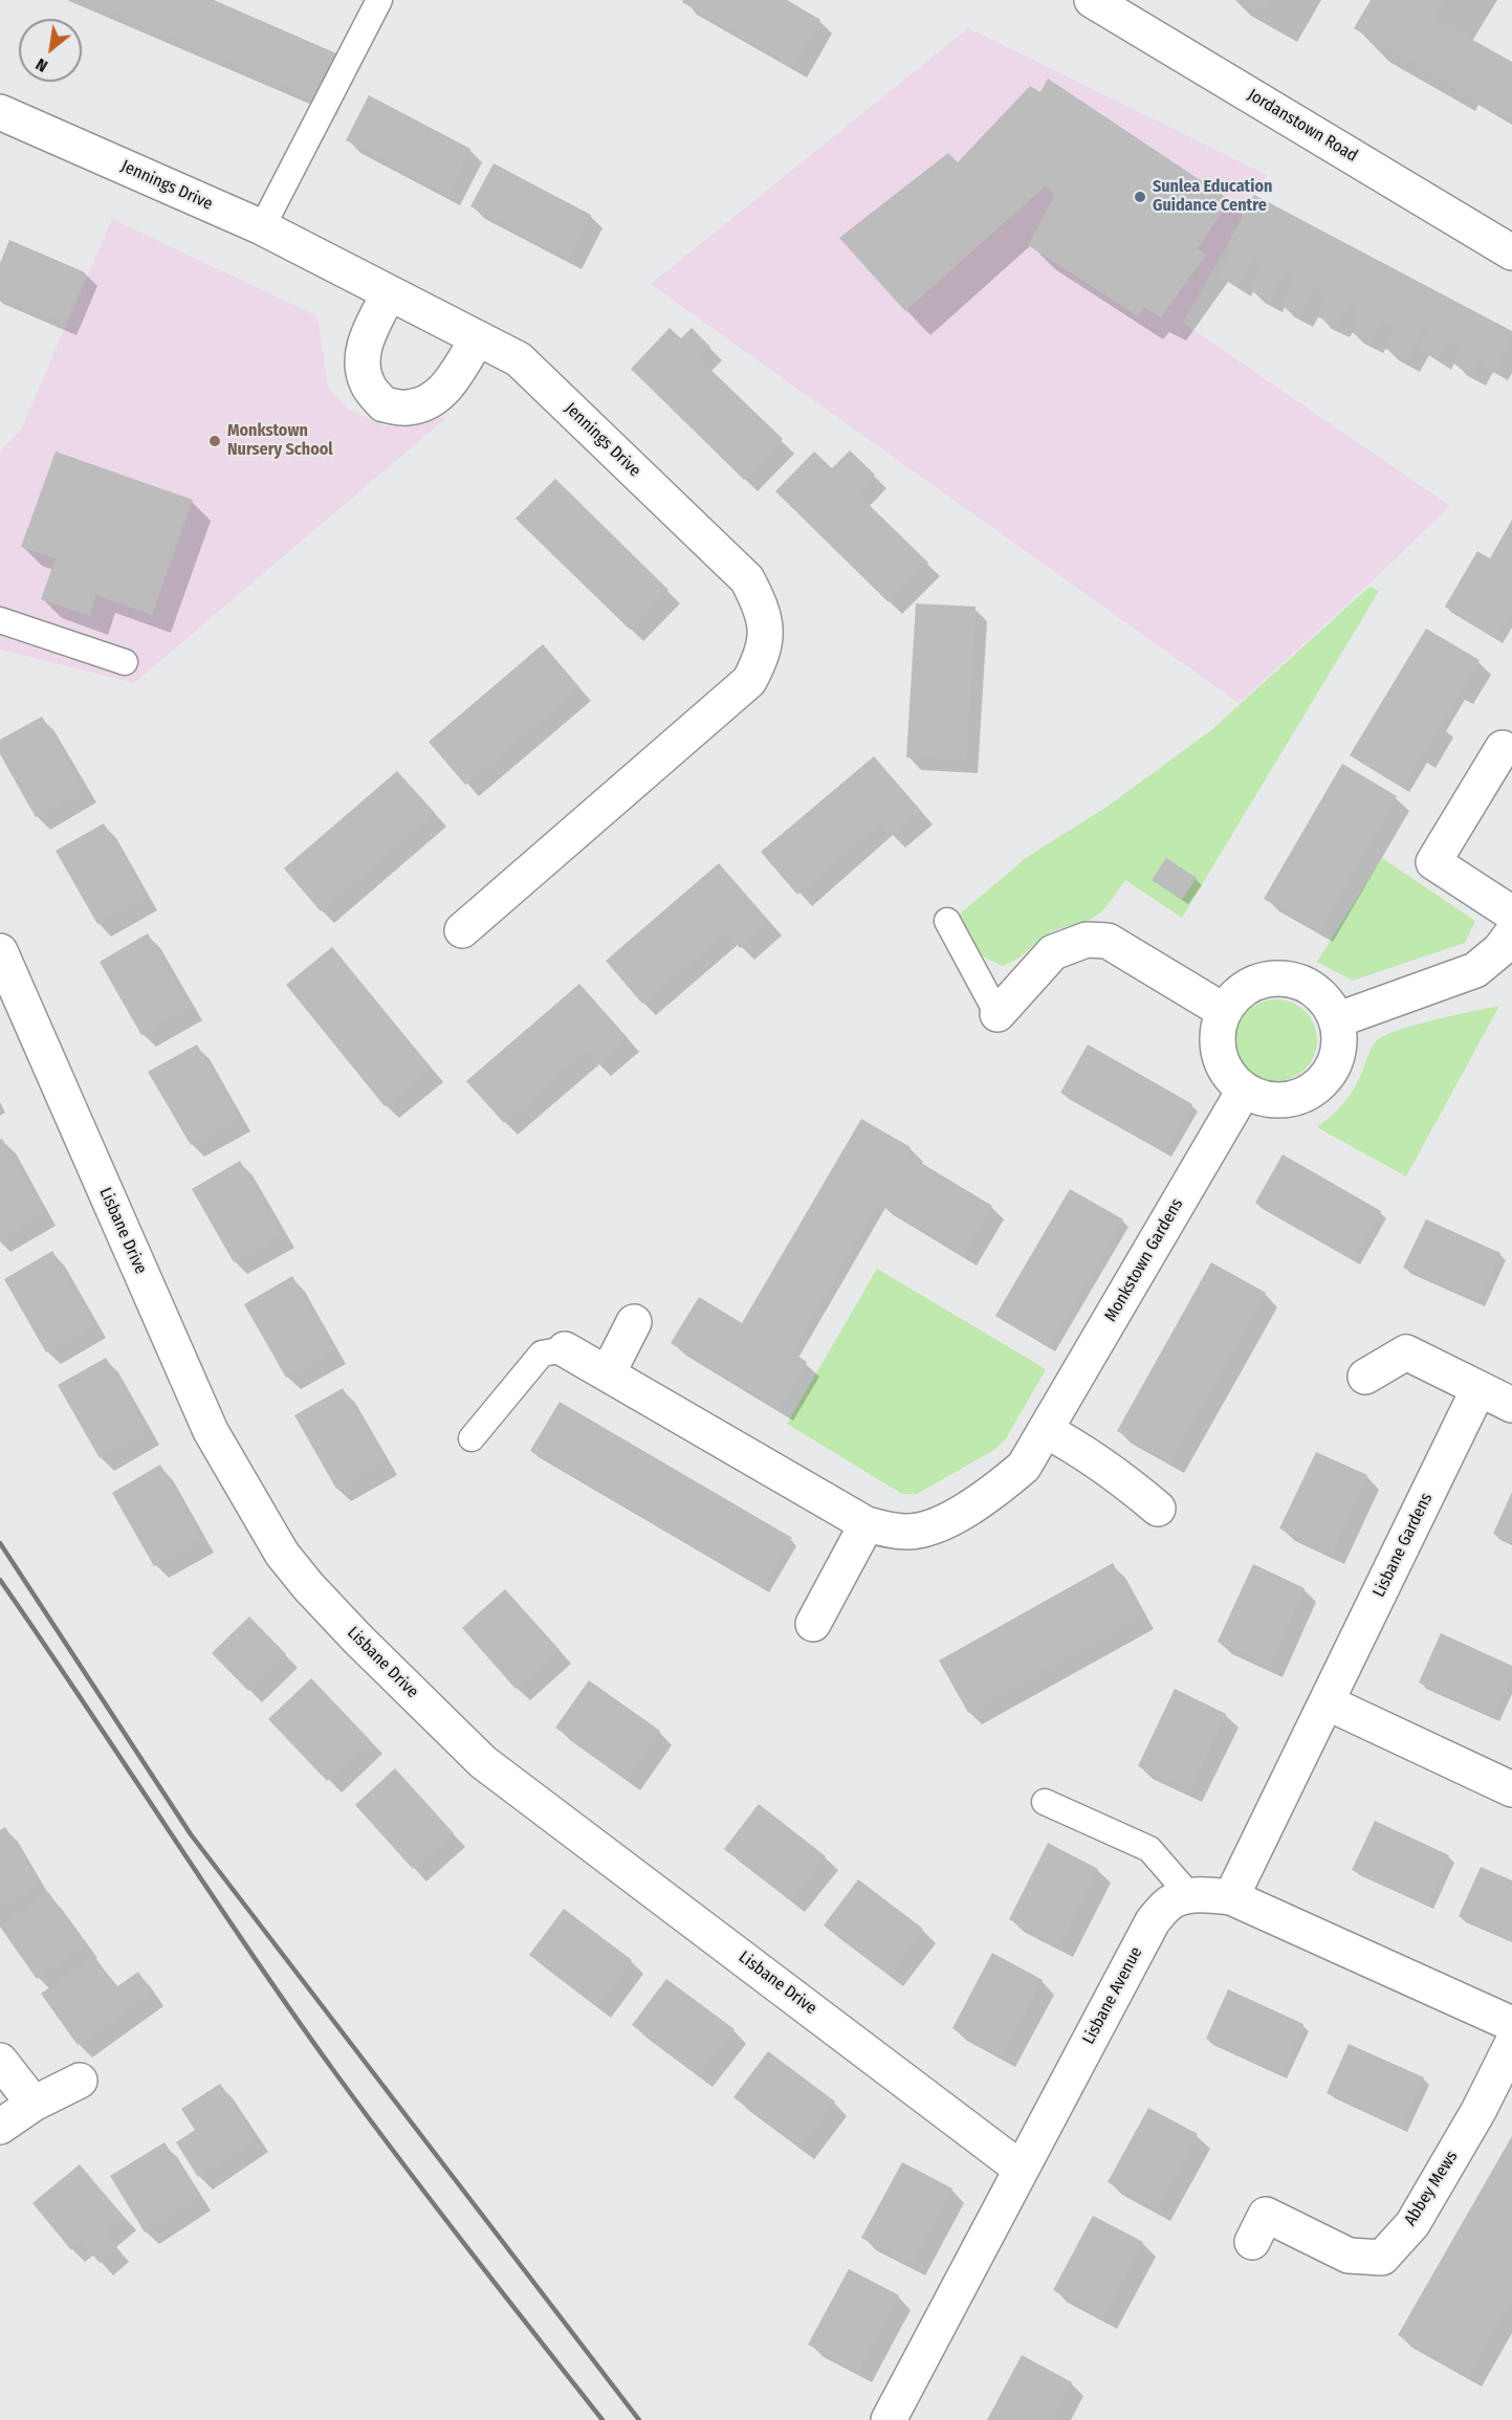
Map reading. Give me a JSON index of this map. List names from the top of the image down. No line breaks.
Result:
{"streets":{"street":["Jordanstown Road","Jennings Drive","Lisbane Drive","Monkstown Gardens","Lisbane Gardens","Lisbane Avenue","Abbey Mews"]},"crossings":[["Lisbane Drive","Lisbane Avenue"],["Lisbane Gardens","Lisbane Avenue"]],"places":["Sunlea Education Guidance Centre","Monkstown Nursery School"],"north":"bottom left"}
